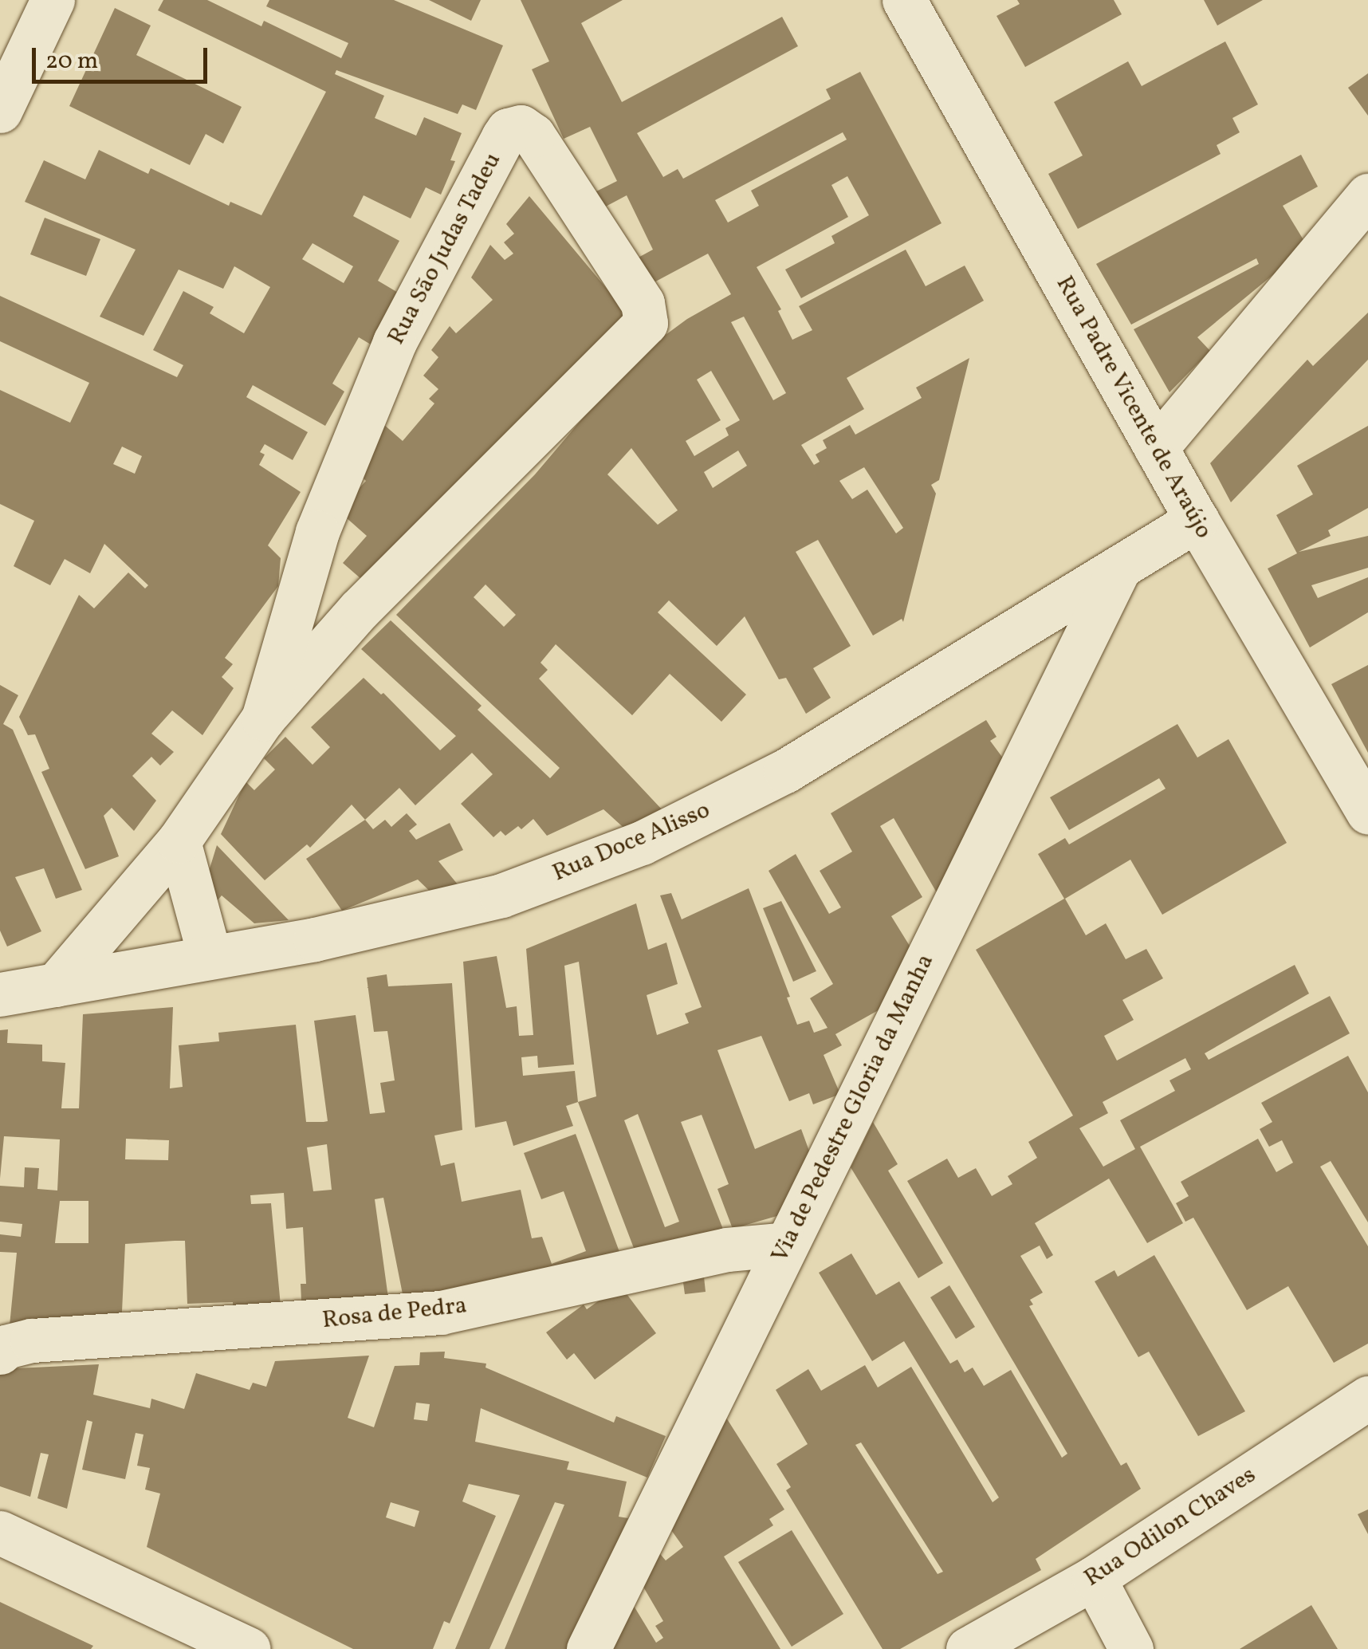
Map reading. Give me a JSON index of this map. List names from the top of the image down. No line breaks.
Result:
{"streets":{"street":["Rua São Judas Tadeu","Rua Padre Vicente de Araújo","Rua Doce Alisso","Via de Pedestre Gloria da Manha","Rosa de Pedra","Rua Odilon Chaves"]},"crossings":[["Rua São Judas Tadeu","Rua Doce Alisso"],["Rua Padre Vicente de Araújo","Rua Doce Alisso"],["Rua Doce Alisso","Via de Pedestre Gloria da Manha"],["Via de Pedestre Gloria da Manha","Rosa de Pedra"]],"scale_bar":"20 m"}
